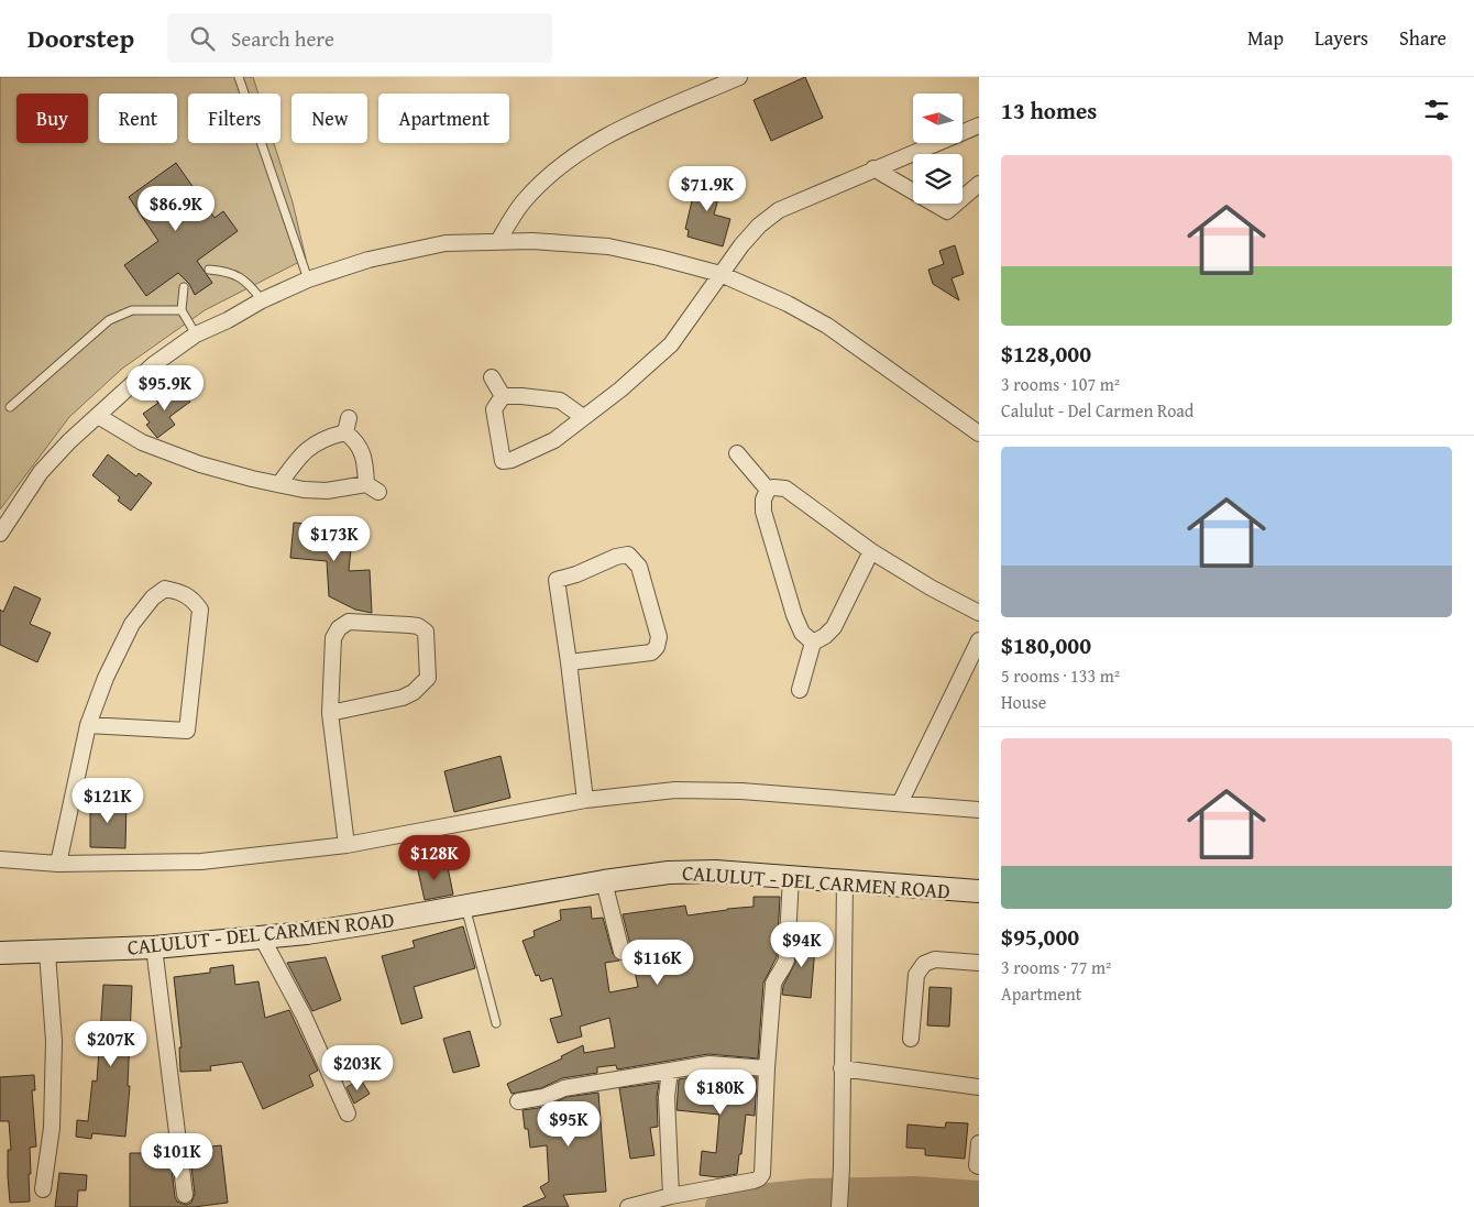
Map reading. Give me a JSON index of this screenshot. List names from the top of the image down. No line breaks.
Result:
{"streets":{"main road":["CALULUT - DEL CARMEN ROAD"]},"north":"left","page":{"header":"Doorstep","search":"Search here","nav":["Map","Layers","Share"],"heading":"13 homes","chip":["Buy","Rent","Filters","New","Apartment"],"list":[{"name":"$128,000","note":"3 rooms · 107 m² · Calulut - Del Carmen Road"},{"name":"$180,000","note":"5 rooms · 133 m² · House"},{"name":"$95,000","note":"3 rooms · 77 m² · Apartment"}],"price":["$71.9K","$86.9K","$95.9K","$173K","$121K","$128K","$94K","$116K","$207K","$203K","$180K","$95K","$101K"]}}
